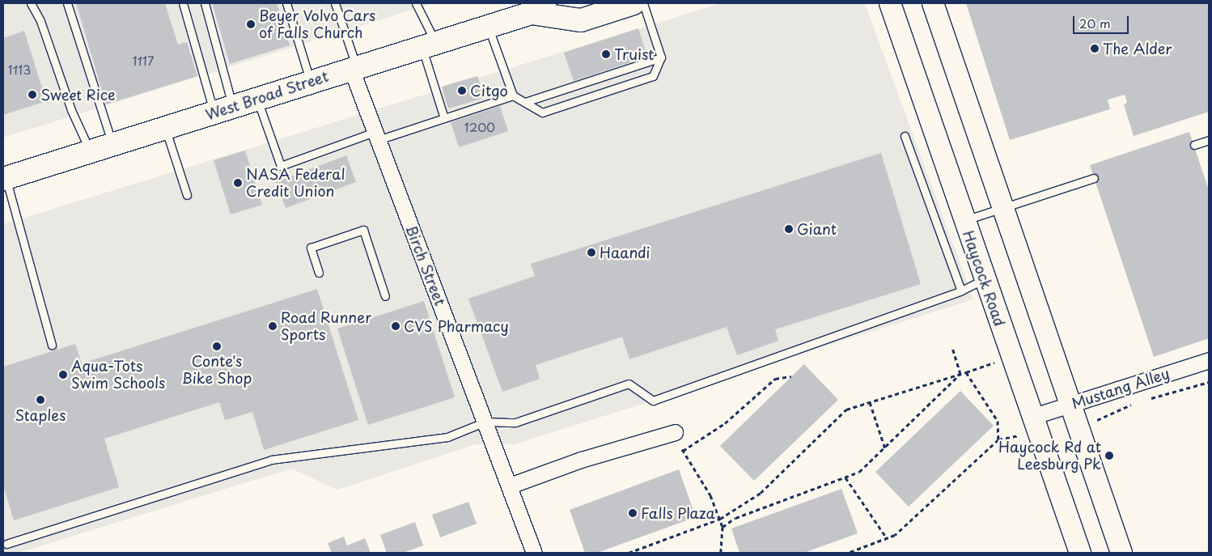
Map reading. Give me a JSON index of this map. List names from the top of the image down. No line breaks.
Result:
{"streets":{"main road":["West Broad Street","Haycock Road"],"street":["Birch Street","Mustang Alley"]},"crossings":[["West Broad Street","Birch Street"],["Haycock Road","Mustang Alley"]],"places":["Beyer Volvo Cars of Falls Church","The Alder","Truist","Citgo","Sweet Rice","NASA Federal Credit Union","Giant","Haandi","Road Runner Sports","CVS Pharmacy","Conte's Bike Shop","Aqua-Tots Swim Schools","Staples","Haycock Rd at Leesburg Pk","Falls Plaza"],"house_numbers":["1117","1113","1200"],"scale_bar":"20 m"}
